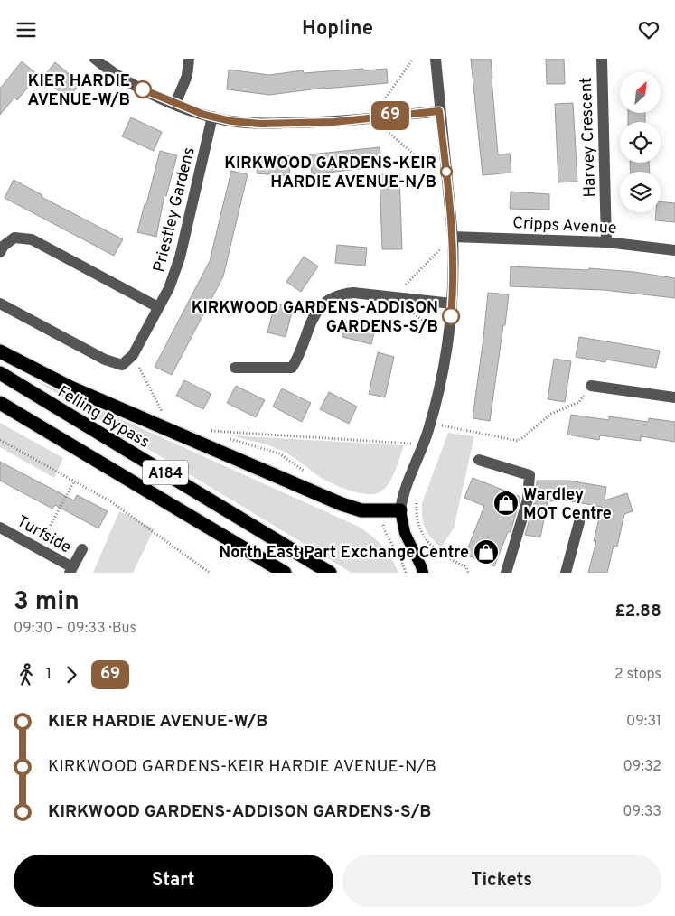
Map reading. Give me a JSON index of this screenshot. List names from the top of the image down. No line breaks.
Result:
{"streets":{"highway":["Felling Bypass","A184"],"street":["Harvey Crescent","Priestley Gardens","Cripps Avenue","Turfside"]},"crossings":[["Harvey Crescent","Cripps Avenue"]],"places":{"other":["KIER HARDIE AVENUE-W/B","KIRKWOOD GARDENS-KEIR HARDIE AVENUE-N/B","KIRKWOOD GARDENS-ADDISON GARDENS-S/B"],"shop":["Wardley MOT Centre","North East Part Exchange Centre"]},"lines":["bus line 69"],"north":"top right","page":{"header":"Hopline","on_map":"69","heading":["3 min","09:30 – 09:33 · Bus","£2.88"],"legs":["1","69","2 stops"],"list":[{"name":"KIER HARDIE AVENUE-W/B","value":"09:31"},{"name":"KIRKWOOD GARDENS-KEIR HARDIE AVENUE-N/B","value":"09:32"},{"name":"KIRKWOOD GARDENS-ADDISON GARDENS-S/B","value":"09:33"}],"buttons":["Start","Tickets"]}}
